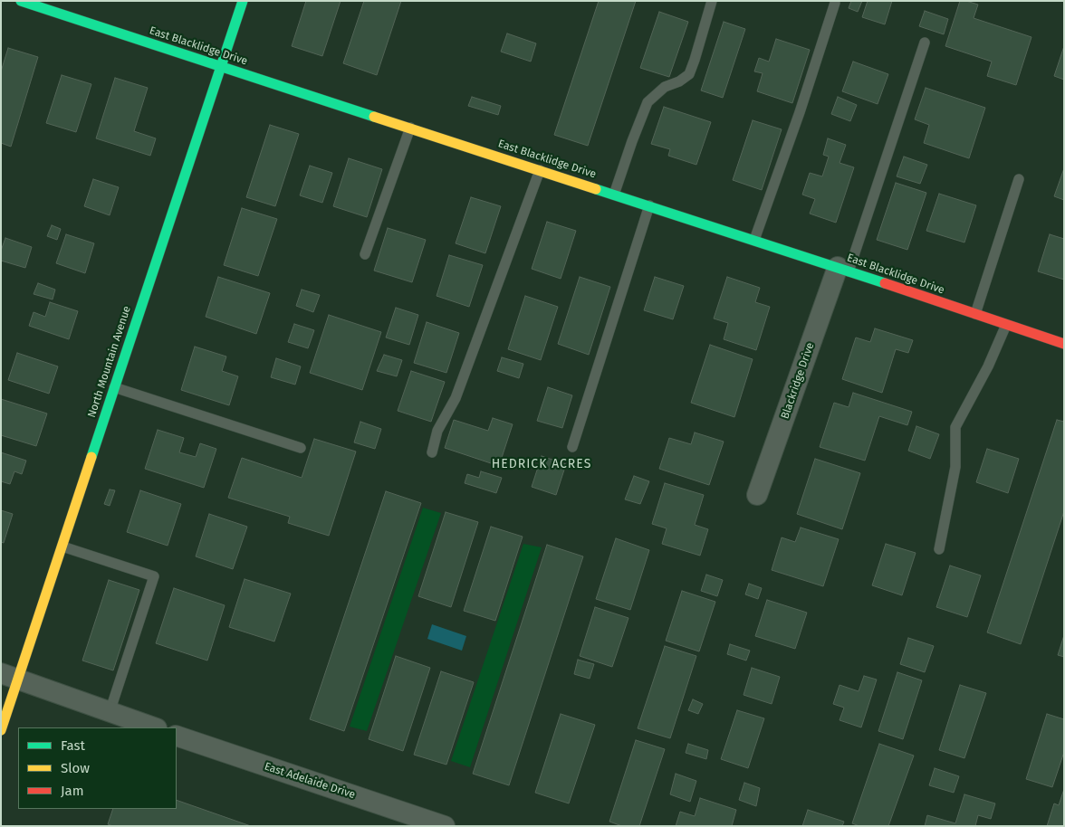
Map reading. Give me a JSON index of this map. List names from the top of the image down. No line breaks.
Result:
{"streets":{"street":["East Blacklidge Drive","North Mountain Avenue","Blackridge Drive","East Adelaide Drive"]},"crossings":[["East Blacklidge Drive","North Mountain Avenue"],["East Blacklidge Drive","Blackridge Drive"]],"districts":["HEDRICK ACRES"],"legend":["Fast","Slow","Jam"]}
